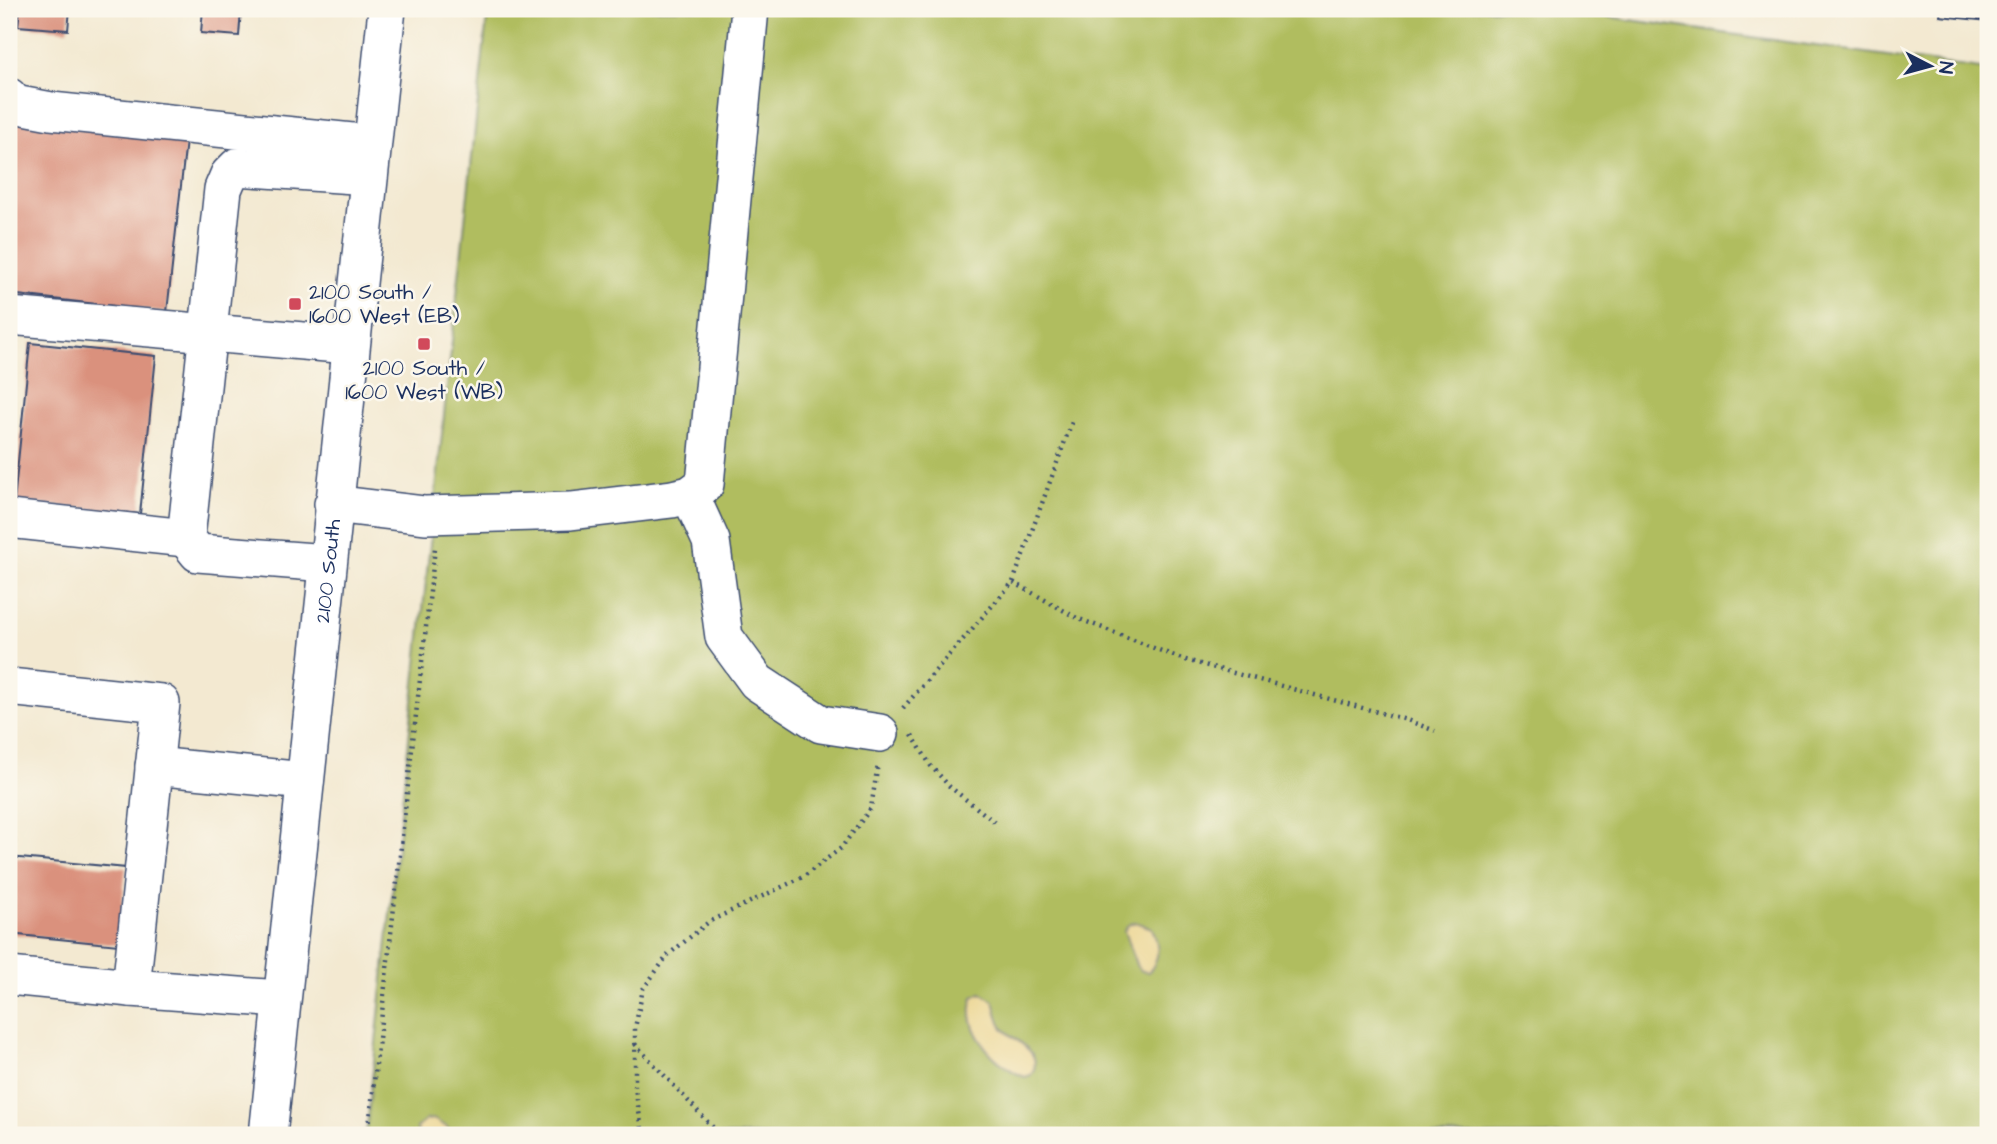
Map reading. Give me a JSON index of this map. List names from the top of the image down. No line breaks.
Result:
{"streets":{"street":["2100 South"]},"places":{"transit":["2100 South / 1600 West (EB)","2100 South / 1600 West (WB)"]},"north":"right"}
